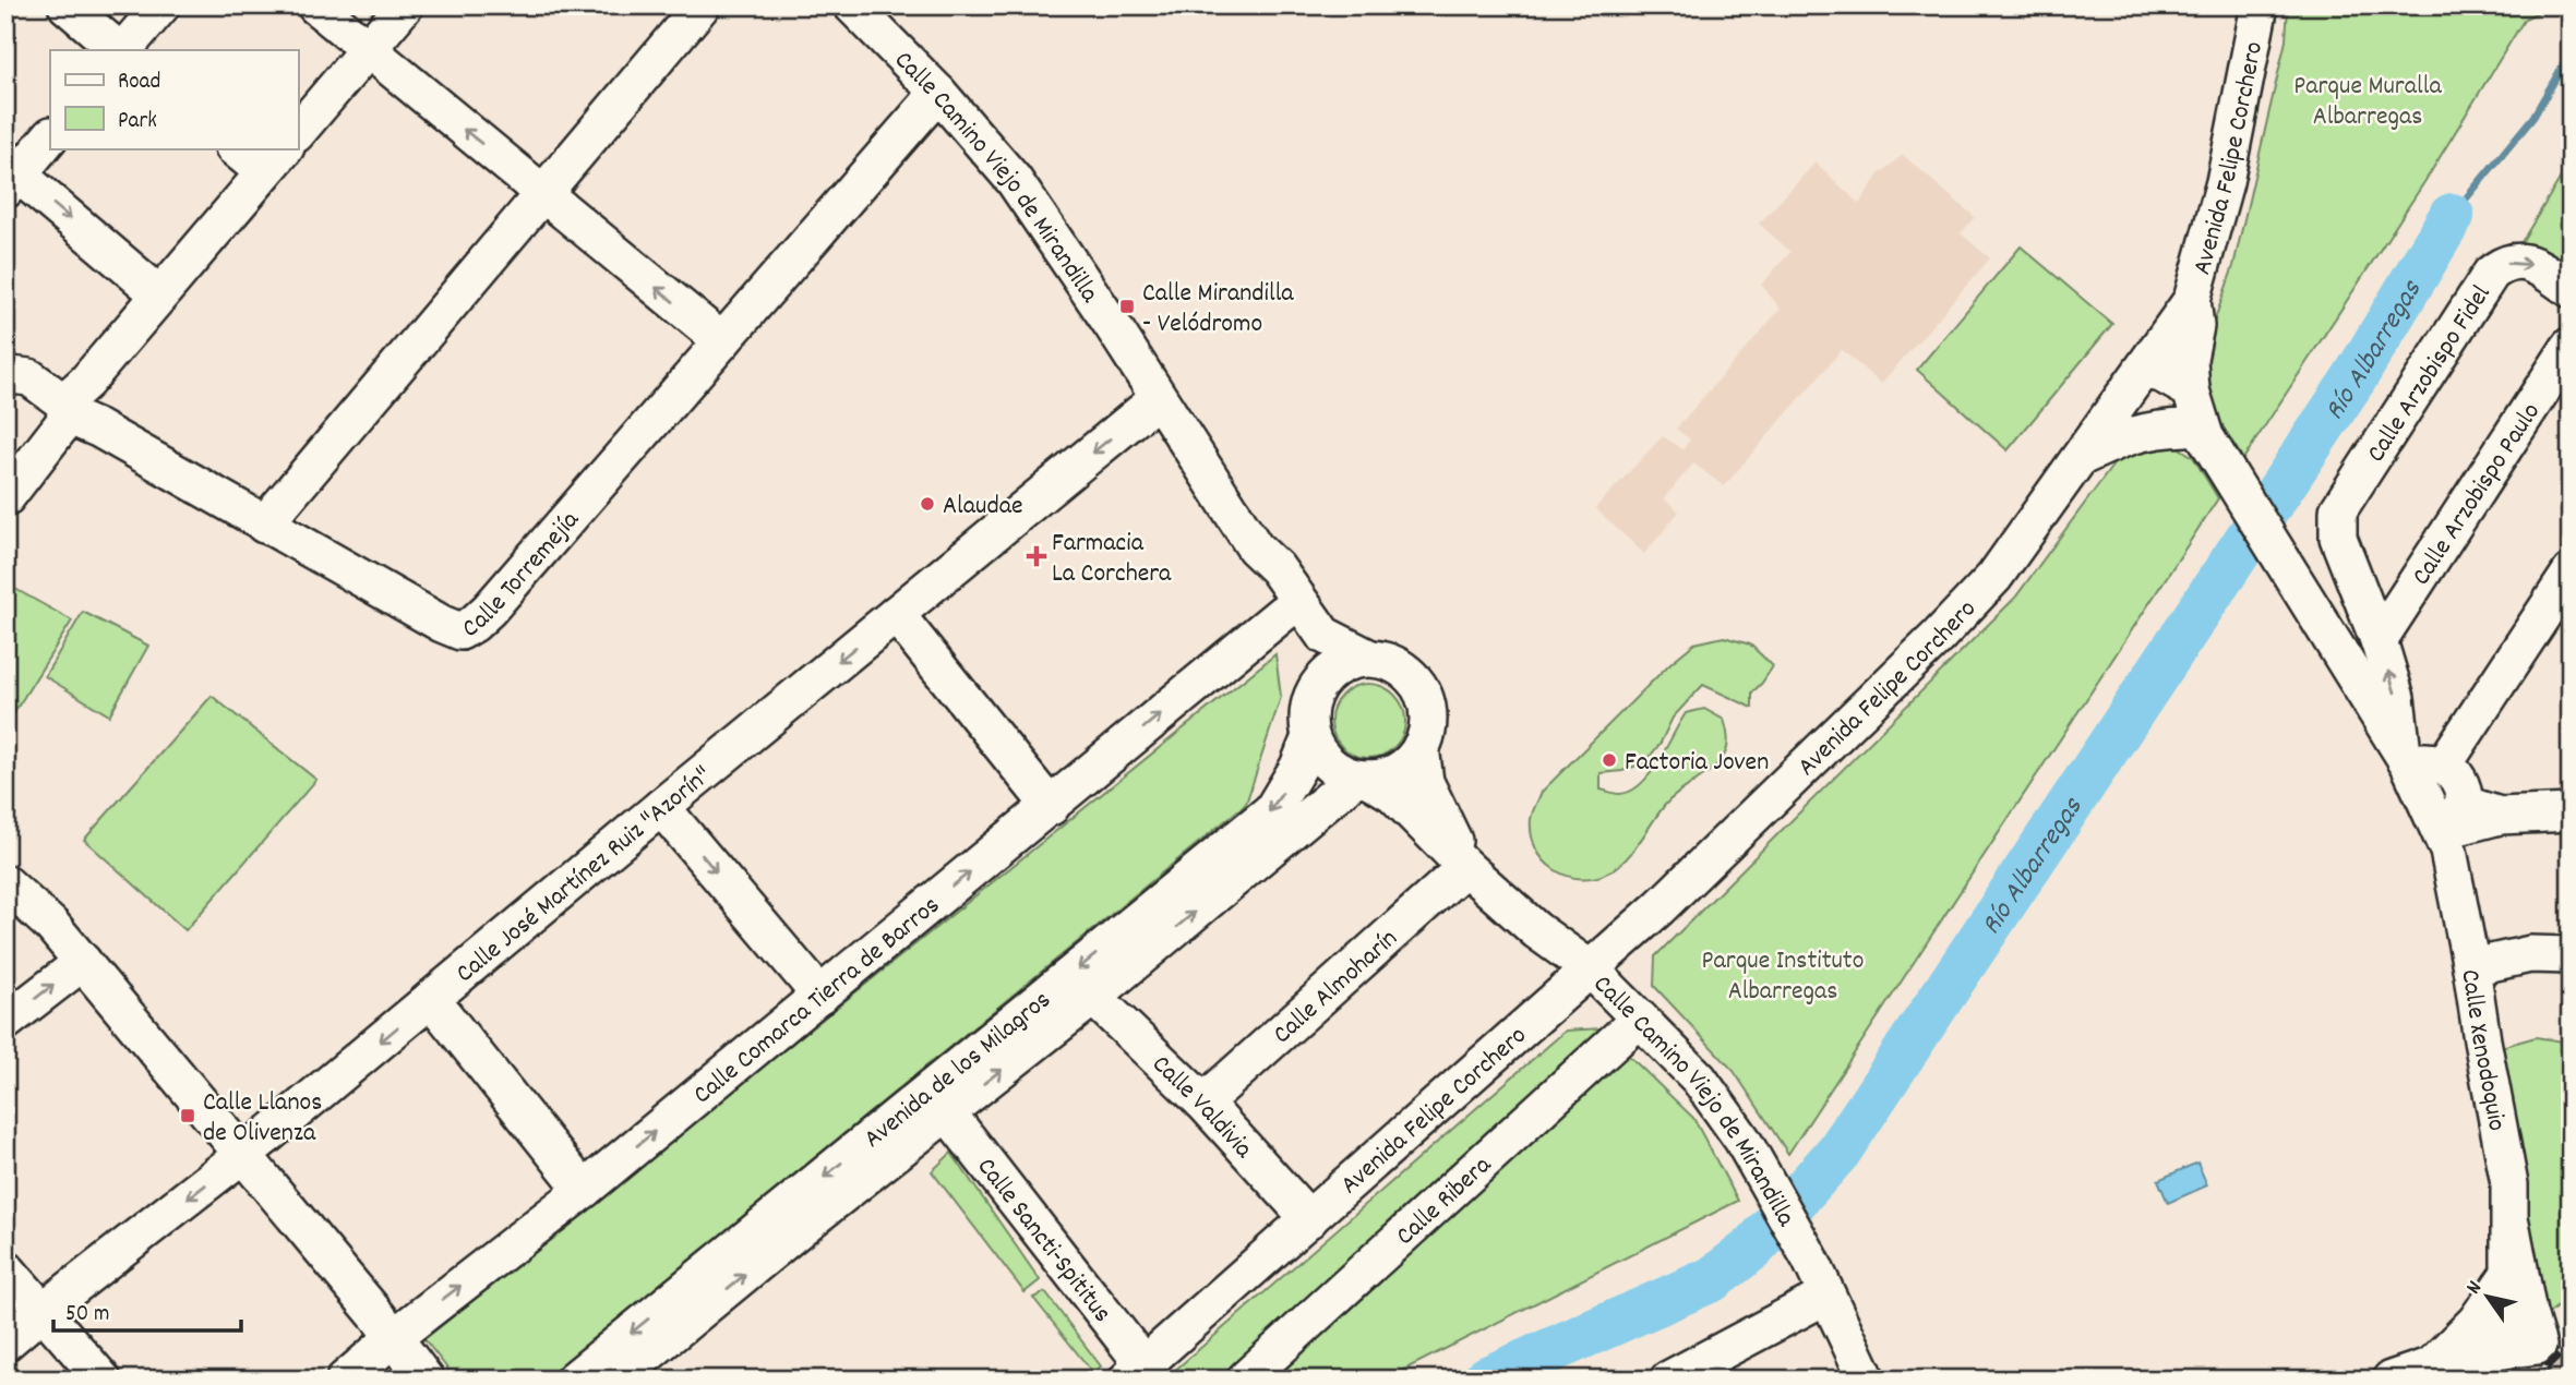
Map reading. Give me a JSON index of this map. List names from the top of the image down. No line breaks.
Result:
{"streets":{"street":["Avenida Felipe Corchero","Calle Camino Viejo de Mirandilla","Calle Arzobispo Fidel","Calle Arzobispo Paulo","Calle Torremejía","Calle José Martínez Ruiz \"Azorín\"","Calle Almoharín","Calle Comarca Tierra de Barros","Calle Xenodoquio","Avenida de los Milagros","Calle Valdivia","Calle Ribera","Calle Sancti-Spititus"]},"crossings":[["Avenida Felipe Corchero","Calle Camino Viejo de Mirandilla"],["Avenida Felipe Corchero","Calle Valdivia"],["Avenida Felipe Corchero","Calle Sancti-Spititus"],["Calle Camino Viejo de Mirandilla","Calle Torremejía"],["Calle Camino Viejo de Mirandilla","Calle José Martínez Ruiz \"Azorín\""],["Calle Camino Viejo de Mirandilla","Calle Almoharín"],["Calle Camino Viejo de Mirandilla","Calle Comarca Tierra de Barros"],["Calle Camino Viejo de Mirandilla","Avenida de los Milagros"],["Calle Camino Viejo de Mirandilla","Calle Ribera"],["Calle Arzobispo Fidel","Calle Xenodoquio"],["Calle Arzobispo Paulo","Calle Xenodoquio"],["Calle Almoharín","Calle Valdivia"],["Avenida de los Milagros","Calle Valdivia"],["Avenida de los Milagros","Calle Sancti-Spititus"]],"one_way":["Calle Arzobispo Fidel","Calle José Martínez Ruiz \"Azorín\"","Calle Comarca Tierra de Barros"],"water":["Río Albarregas"],"parks":["Parque Muralla Albarregas","Parque Instituto Albarregas"],"places":{"transit":["Calle Mirandilla - Velódromo","Calle Llanos de Olivenza"],"other":["Alaudae","Factoria Joven"],"health":["Farmacia La Corchera"]},"legend":["Road","Park"],"scale_bar":"50 m","north":"top left"}
